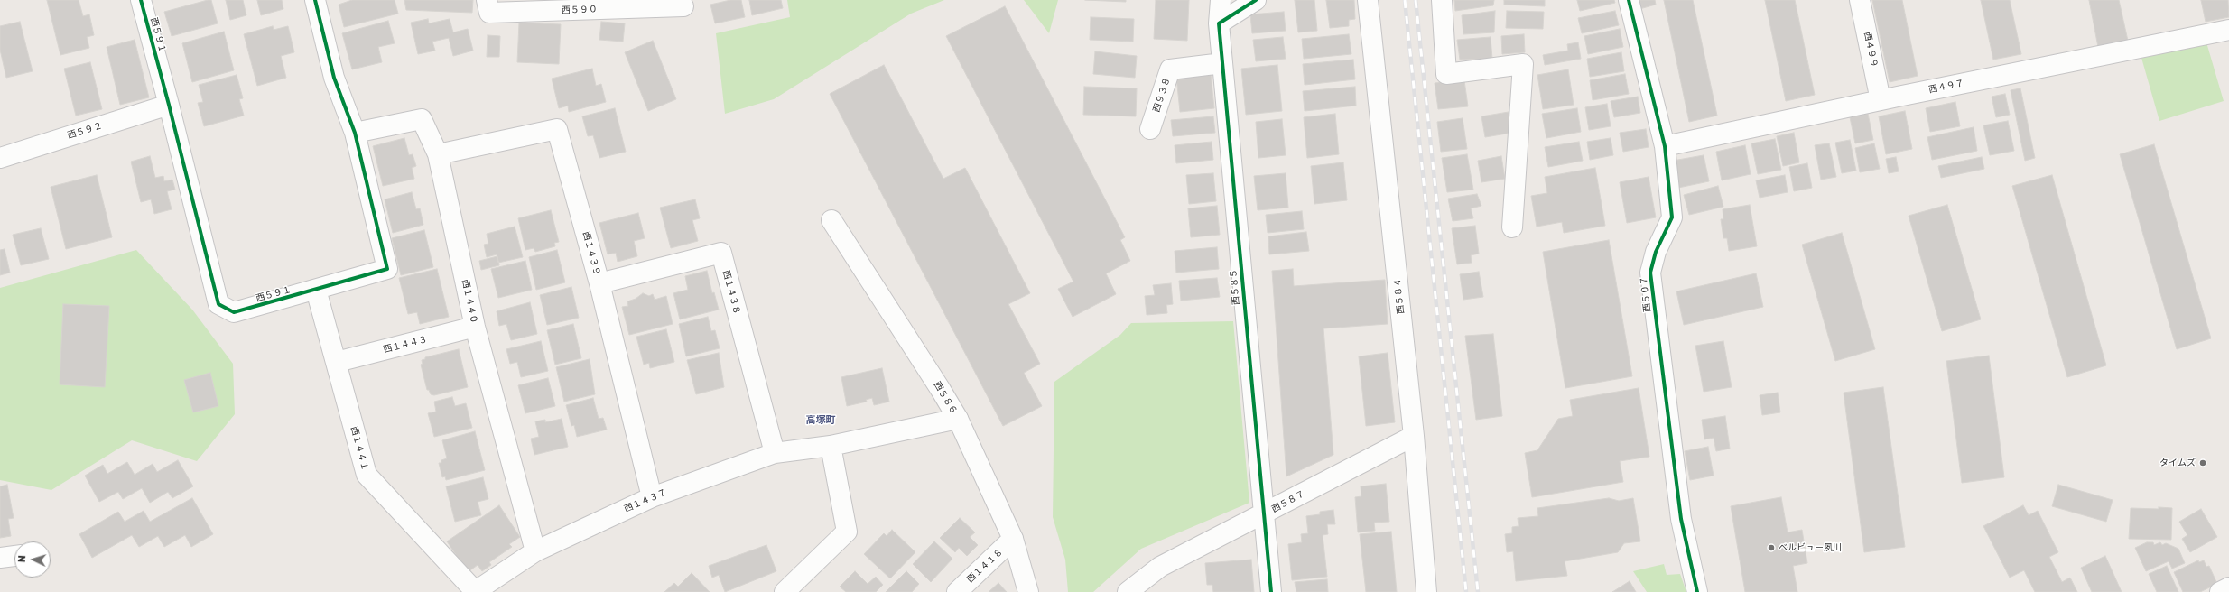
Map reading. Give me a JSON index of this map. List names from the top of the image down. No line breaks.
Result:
{"streets":{"street":["西５９０","西５９１","西４９９","西４９７","西９３８","西５９２","西１４３９","西５８５","西１４３８","西５０７","西５８４","西１４４０","西１４４３","西５８６","西１４４１","西１４３７","西５８７","西１４１８"]},"crossings":[["西５９１","西５９２"],["西５９１","西１４４０"],["西５９１","西１４４１"],["西４９９","西４９７"],["西４９７","西５０７"],["西９３８","西５８５"],["西１４３９","西１４３８"],["西１４３９","西１４４０"],["西１４３９","西１４３７"],["西５８５","西５８７"],["西１４３８","西１４３７"],["西５８４","西５８７"],["西１４４０","西１４４３"],["西１４４０","西１４３７"],["西１４４３","西１４４１"],["西５８６","西１４３７"],["西５８６","西１４１８"],["西１４４１","西１４３７"]],"districts":["高塚町"],"places":["タイムズ","ベルビュー夙川"],"north":"left"}
